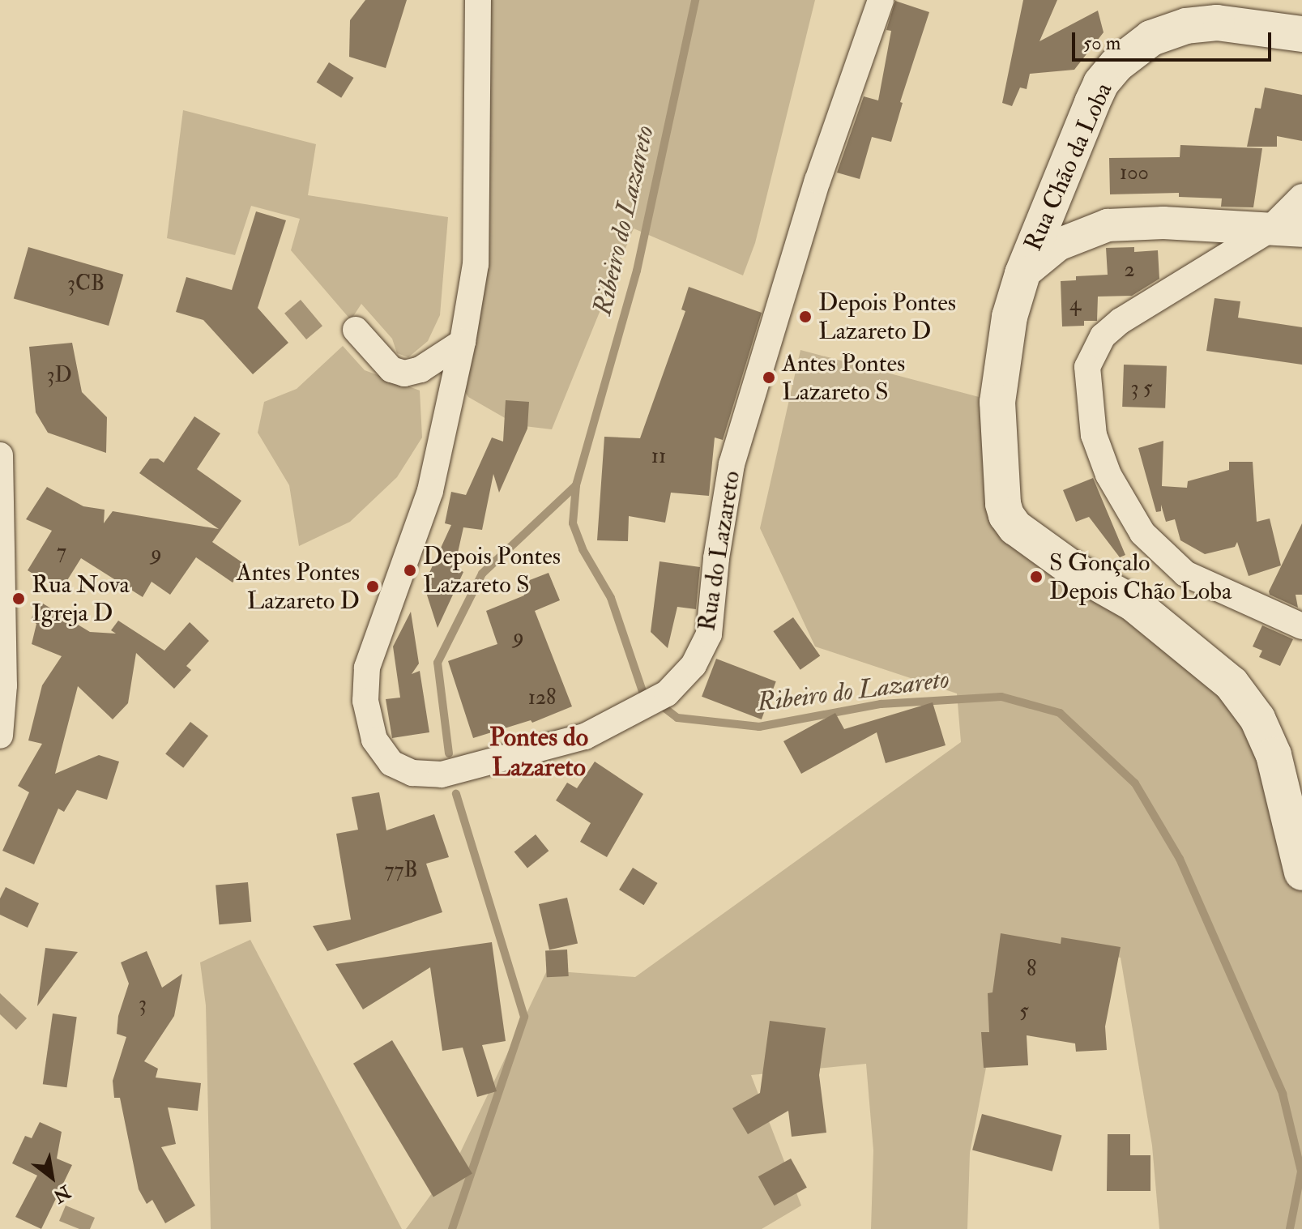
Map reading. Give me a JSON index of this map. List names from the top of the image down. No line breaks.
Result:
{"streets":{"main road":["Rua Chão da Loba"],"street":["Rua do Lazareto"]},"districts":["Pontes do Lazareto"],"water":["Ribeiro do Lazareto"],"places":["Depois Pontes Lazareto D","Antes Pontes Lazareto S","Depois Pontes Lazareto S","S Gonçalo Depois Chão Loba","Antes Pontes Lazareto D","Rua Nova Igreja D"],"house_numbers":["100","2","3CB","4","3D","3 5","11","7","9","9","128","77B","8","3","5"],"scale_bar":"50 m","north":"bottom right"}
